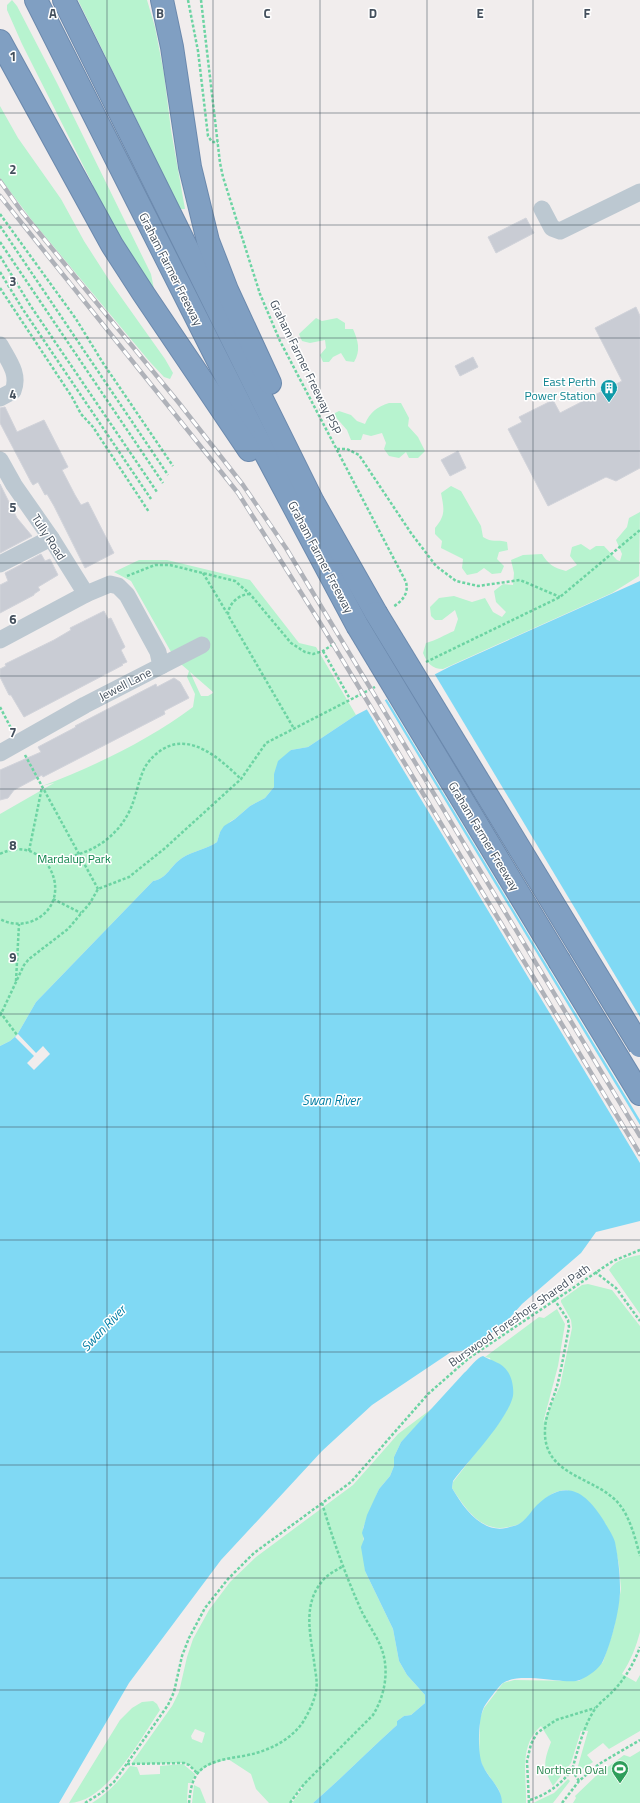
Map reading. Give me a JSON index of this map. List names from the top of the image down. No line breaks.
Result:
{"streets":{"highway":["Graham Farmer Freeway"],"street":["Tully Road","Jewell Lane"],"path":["Graham Farmer Freeway PSP","Burswood Foreshore Shared Path"]},"crossings":[["Graham Farmer Freeway","Graham Farmer Freeway PSP"]],"water":["Swan River"],"parks":["Mardalup Park"],"places":{"building":["East Perth Power Station"],"sports":["Northern Oval"]},"grid":{"columns":["A","B","C","D","E","F"],"rows":["1","2","3","4","5","6","7","8","9"]}}
